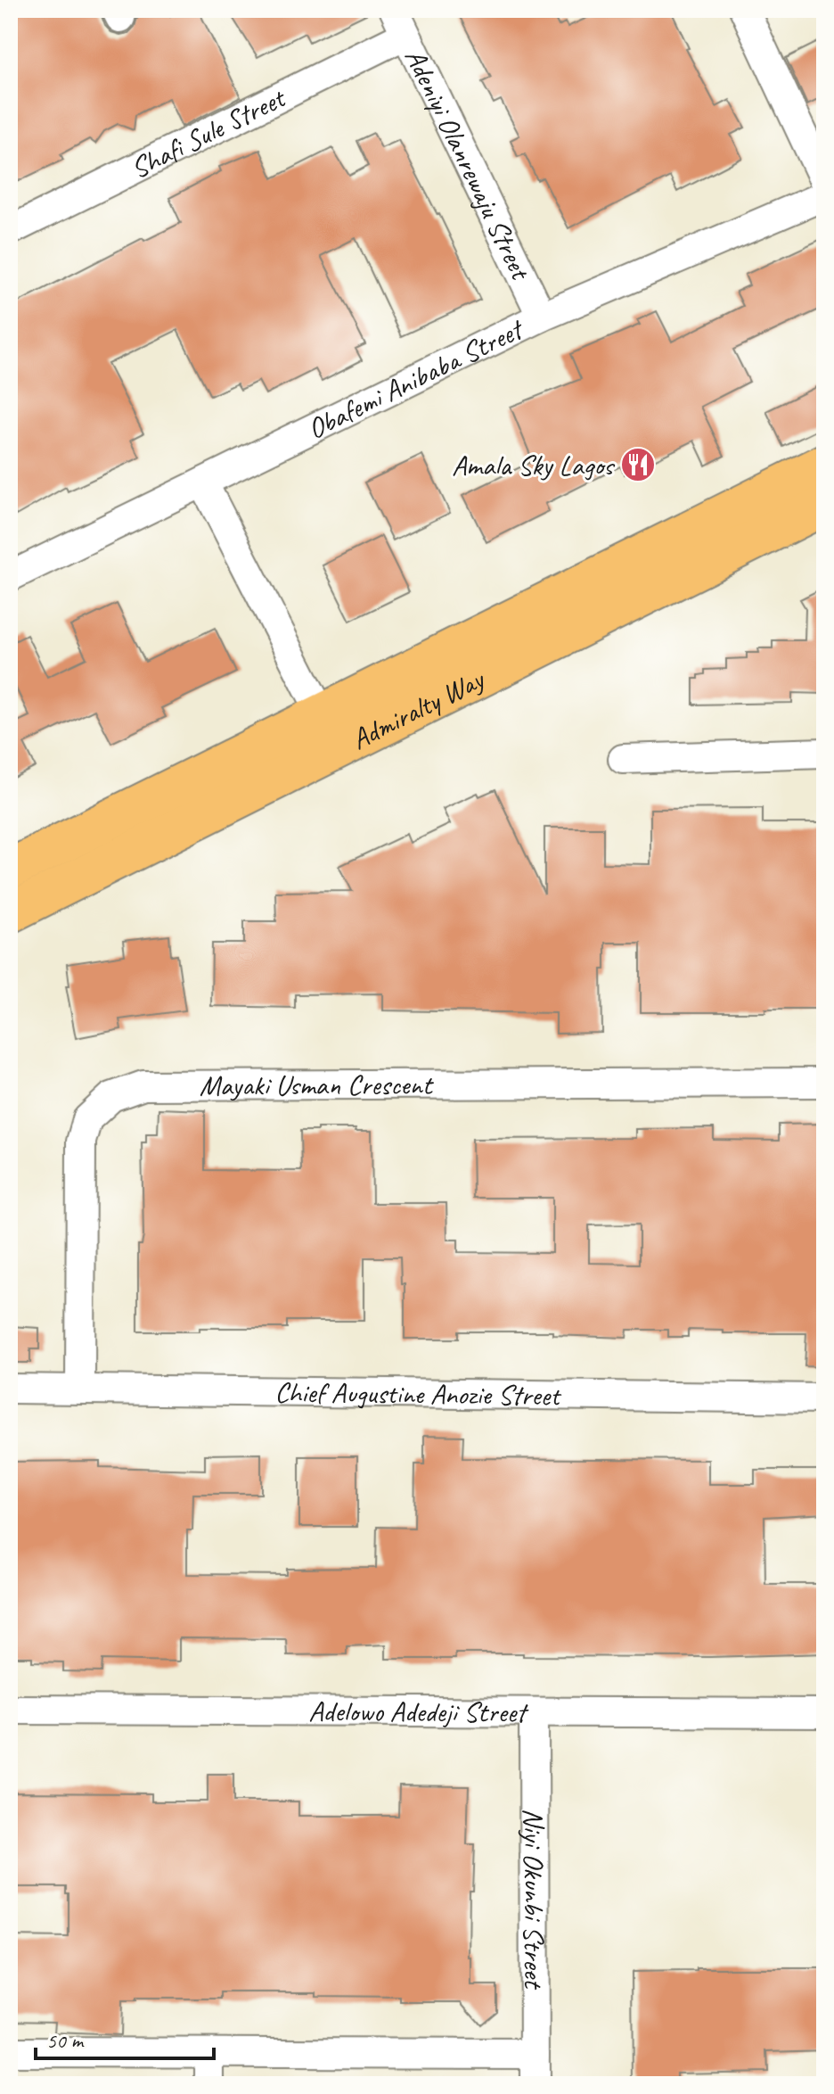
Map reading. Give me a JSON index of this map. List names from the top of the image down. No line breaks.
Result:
{"streets":{"main road":["Admiralty Way"],"street":["Shafi Sule Street","Adeniyi Olanrewaju Street","Obafemi Anibaba Street","Mayaki Usman Crescent","Chief Augustine Anozie Street","Adelowo Adedeji Street","Niyi Okunbi Street"]},"crossings":[["Shafi Sule Street","Adeniyi Olanrewaju Street"],["Adeniyi Olanrewaju Street","Obafemi Anibaba Street"],["Mayaki Usman Crescent","Chief Augustine Anozie Street"],["Adelowo Adedeji Street","Niyi Okunbi Street"]],"places":{"restaurant":["Amala Sky Lagos"]},"scale_bar":"50 m"}
